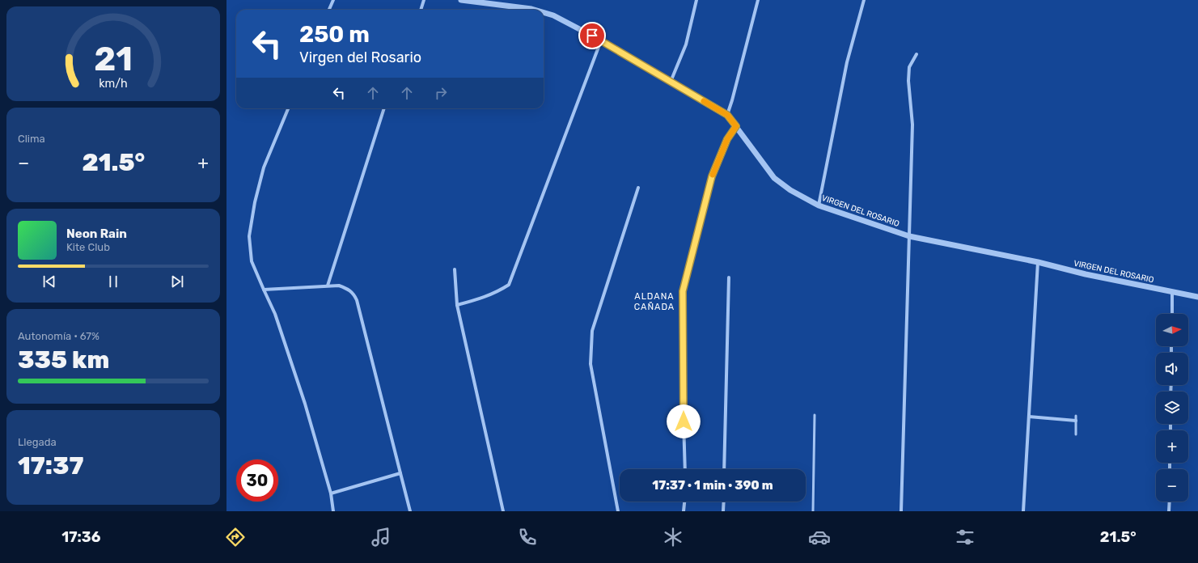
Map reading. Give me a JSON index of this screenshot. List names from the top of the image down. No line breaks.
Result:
{"streets":{"street":["VIRGEN DEL ROSARIO"]},"districts":["ALDANA CAÑADA"],"north":"right","page":{"turn":["250 m","Virgen del Rosario"],"tile":["Clima",["Autonomía · 67%","335 km"],["Llegada","17:37"]],"heat":["−","21.5°","+"],"song":["Neon Rain","Kite Club"],"map_buttons":["+","−"],"limit":"30","trip":"17:37 · 1 min · 390 m","tabs":["17:36","21.5°"],"gauge":["21","km/h"]}}
